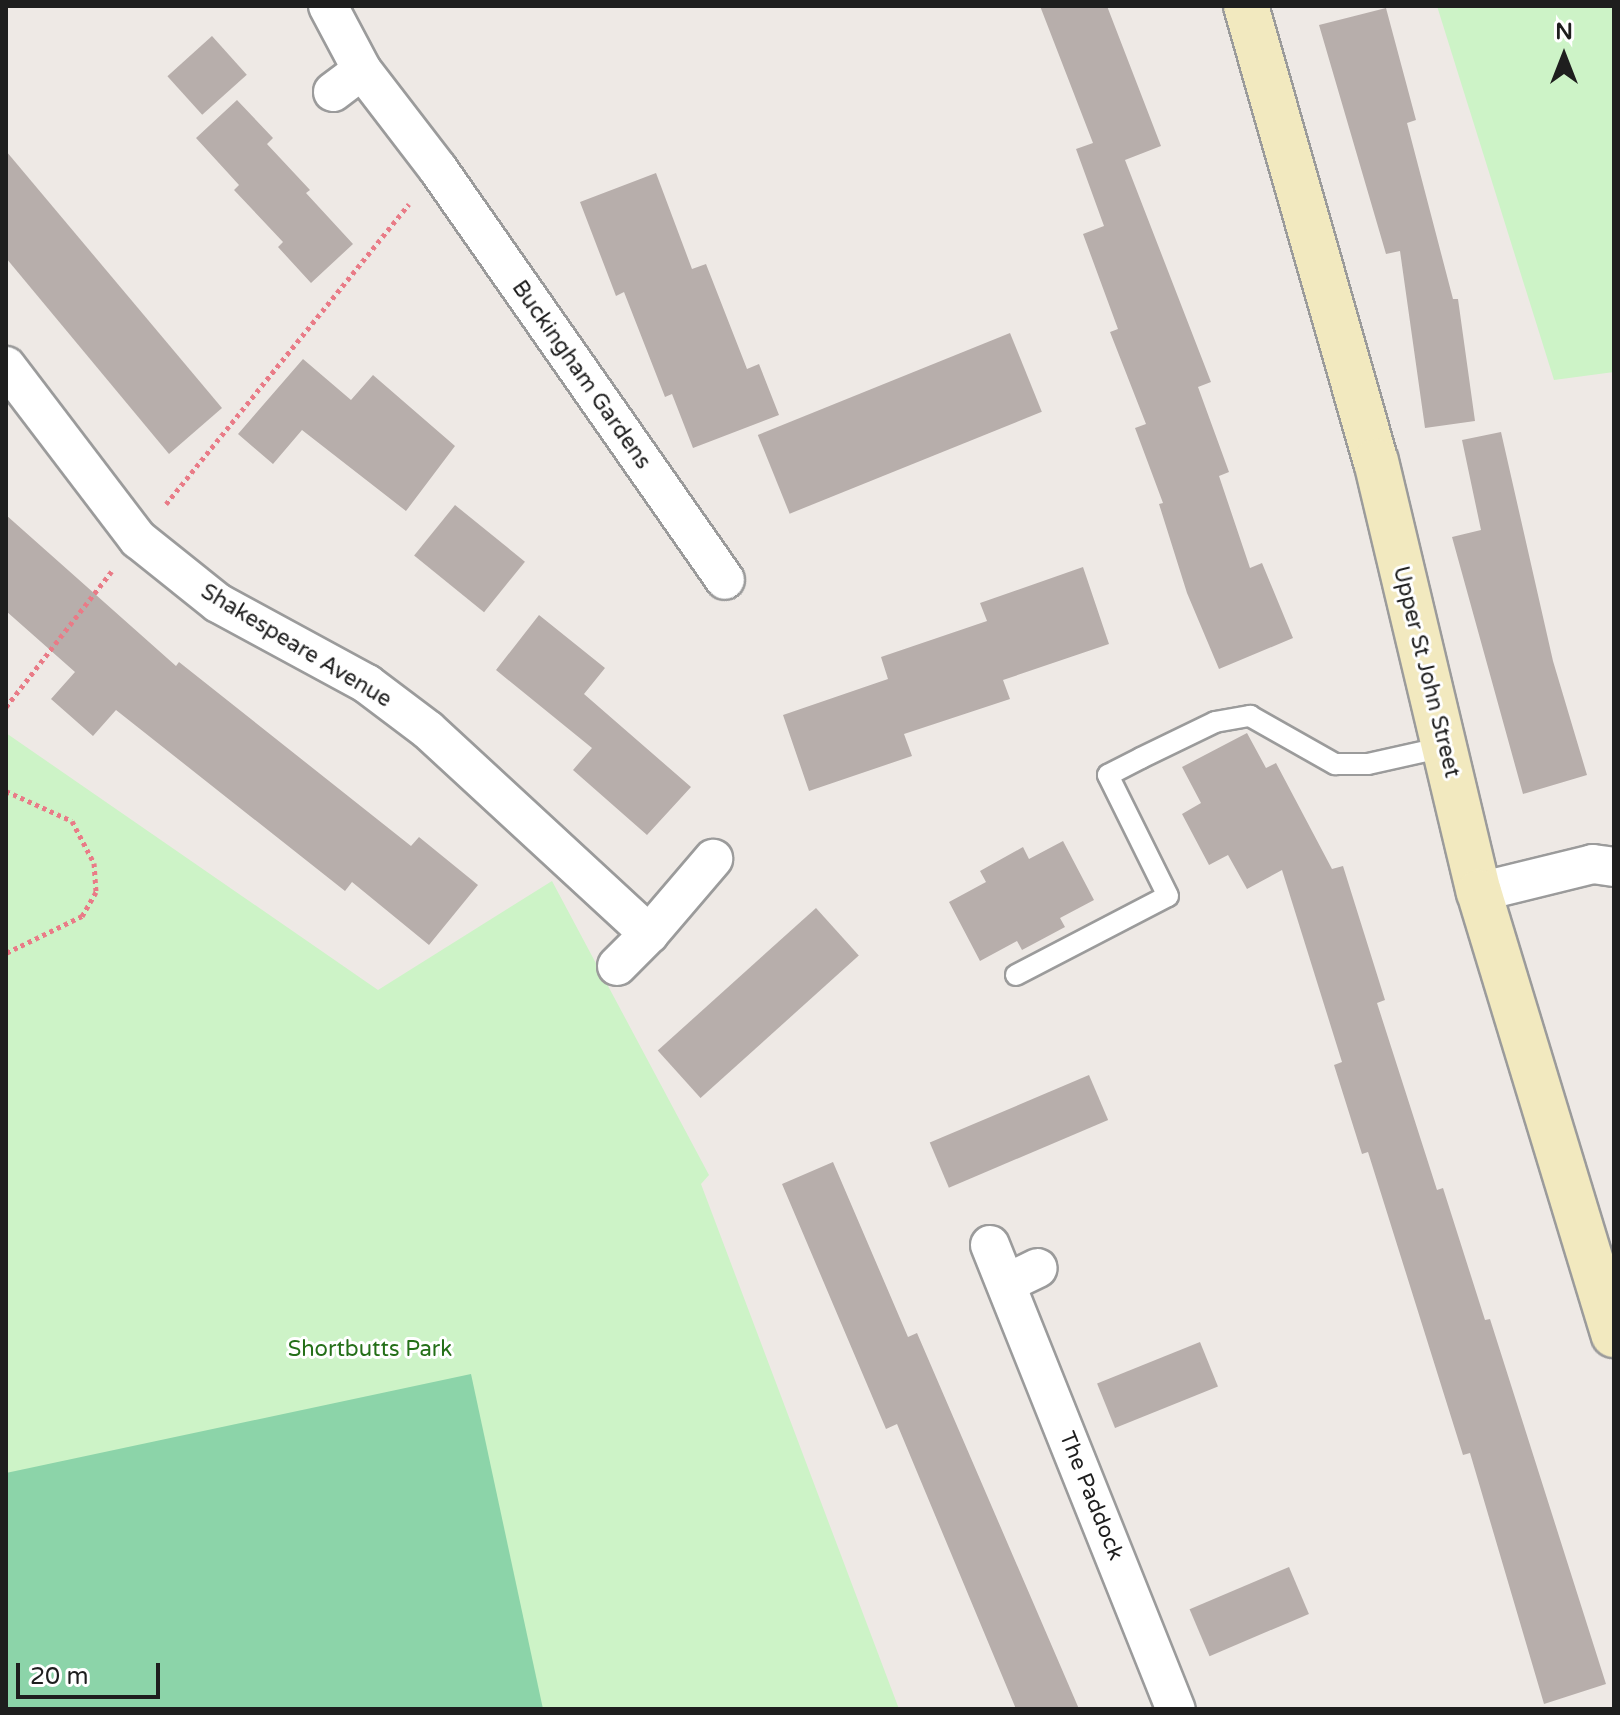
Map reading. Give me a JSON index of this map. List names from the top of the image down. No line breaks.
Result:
{"streets":{"street":["Buckingham Gardens","Shakespeare Avenue","Upper St John Street","The Paddock"]},"parks":["Shortbutts Park"],"scale_bar":"20 m","north":"top"}
